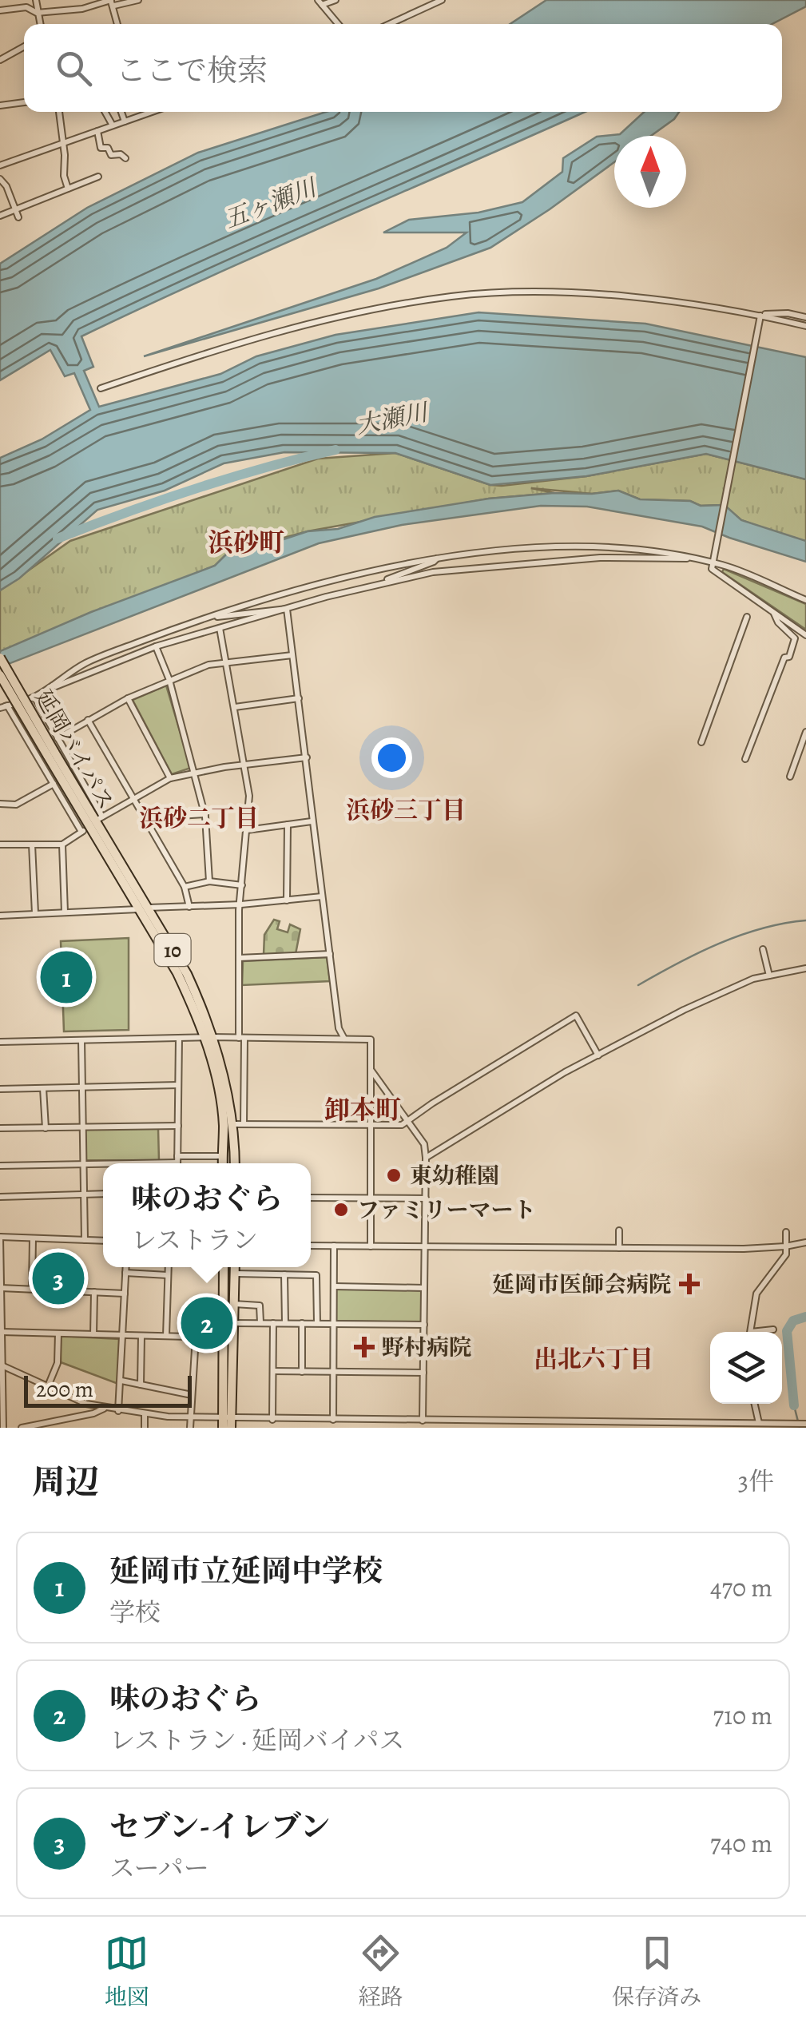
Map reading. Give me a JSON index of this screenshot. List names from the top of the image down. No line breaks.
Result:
{"streets":{"highway":["延岡バイパス","10"]},"districts":["浜砂町","浜砂三丁目","浜砂二丁目","卸本町","出北六丁目"],"water":["五ヶ瀬川","大瀬川"],"places":{"other":["東幼稚園","ファミリーマート"],"health":["延岡市医師会病院","野村病院"]},"scale_bar":"200 m","north":"top","page":{"search":"ここで検索","pins":["1","3","2"],"popup":["味のおぐら","レストラン"],"scale":"200 m","heading":["周辺","3件"],"list":[{"mark":"1","name":"延岡市立延岡中学校","note":"学校","value":"470 m"},{"mark":"2","name":"味のおぐら","note":"レストラン · 延岡バイパス","value":"710 m"},{"mark":"3","name":"セブン-イレブン","note":"スーパー","value":"740 m"}],"nav":["地図","経路","保存済み"]}}
